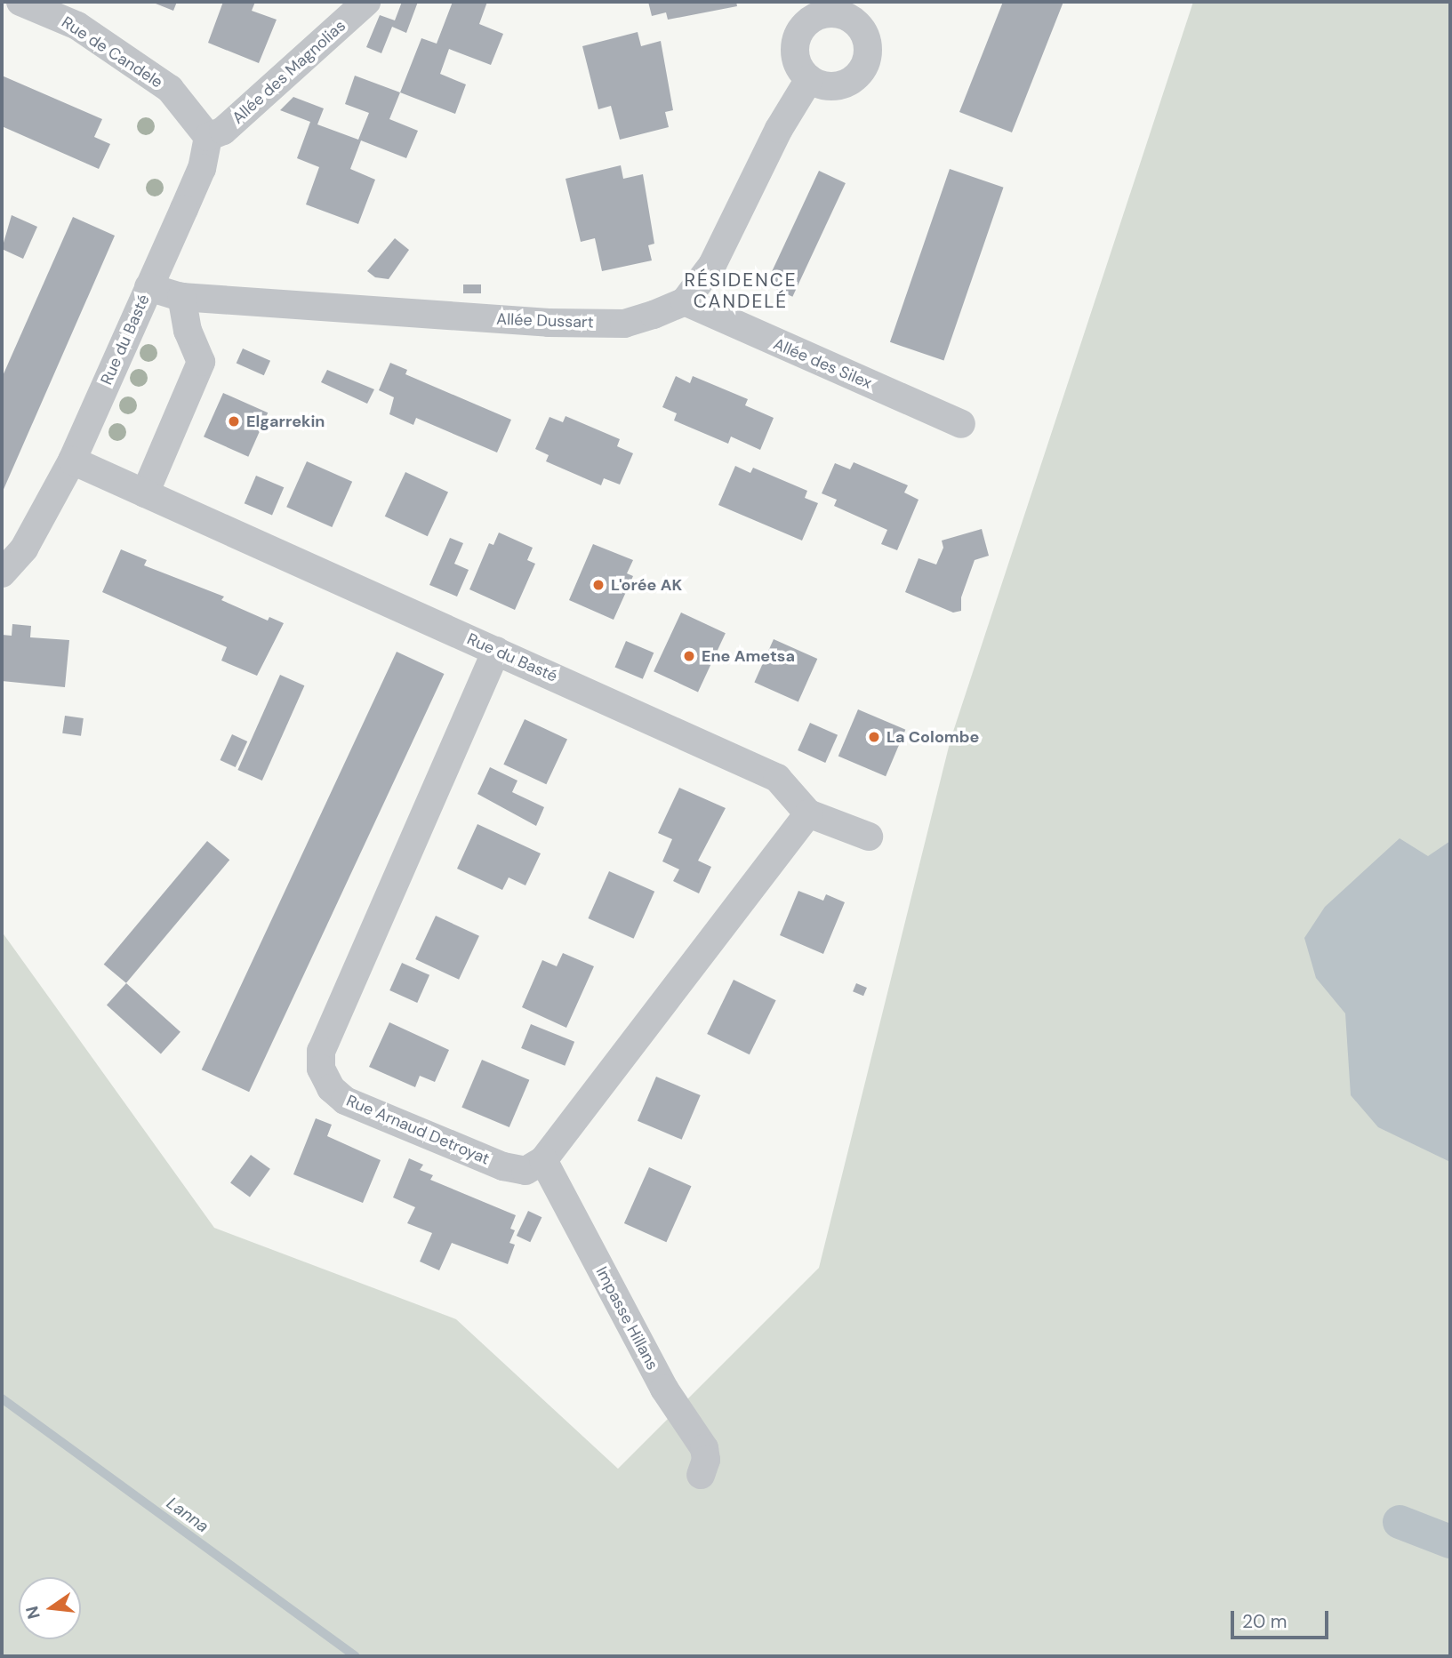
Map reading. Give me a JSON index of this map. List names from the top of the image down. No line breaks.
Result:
{"streets":{"street":["Rue de Candele","Allée des Magnolias","Allée Dussart","Rue du Basté","Allée des Silex","Rue Arnaud Detroyat","Impasse Hillans"]},"crossings":[["Rue de Candele","Allée des Magnolias"],["Allée Dussart","Rue du Basté"],["Allée Dussart","Allée des Silex"],["Rue du Basté","Rue Arnaud Detroyat"],["Rue Arnaud Detroyat","Impasse Hillans"]],"districts":["RÉSIDENCE CANDELÉ"],"water":["Lanna"],"places":["Elgarrekin","L'orée AK","Ene Ametsa","La Colombe"],"scale_bar":"20 m","north":"left"}
